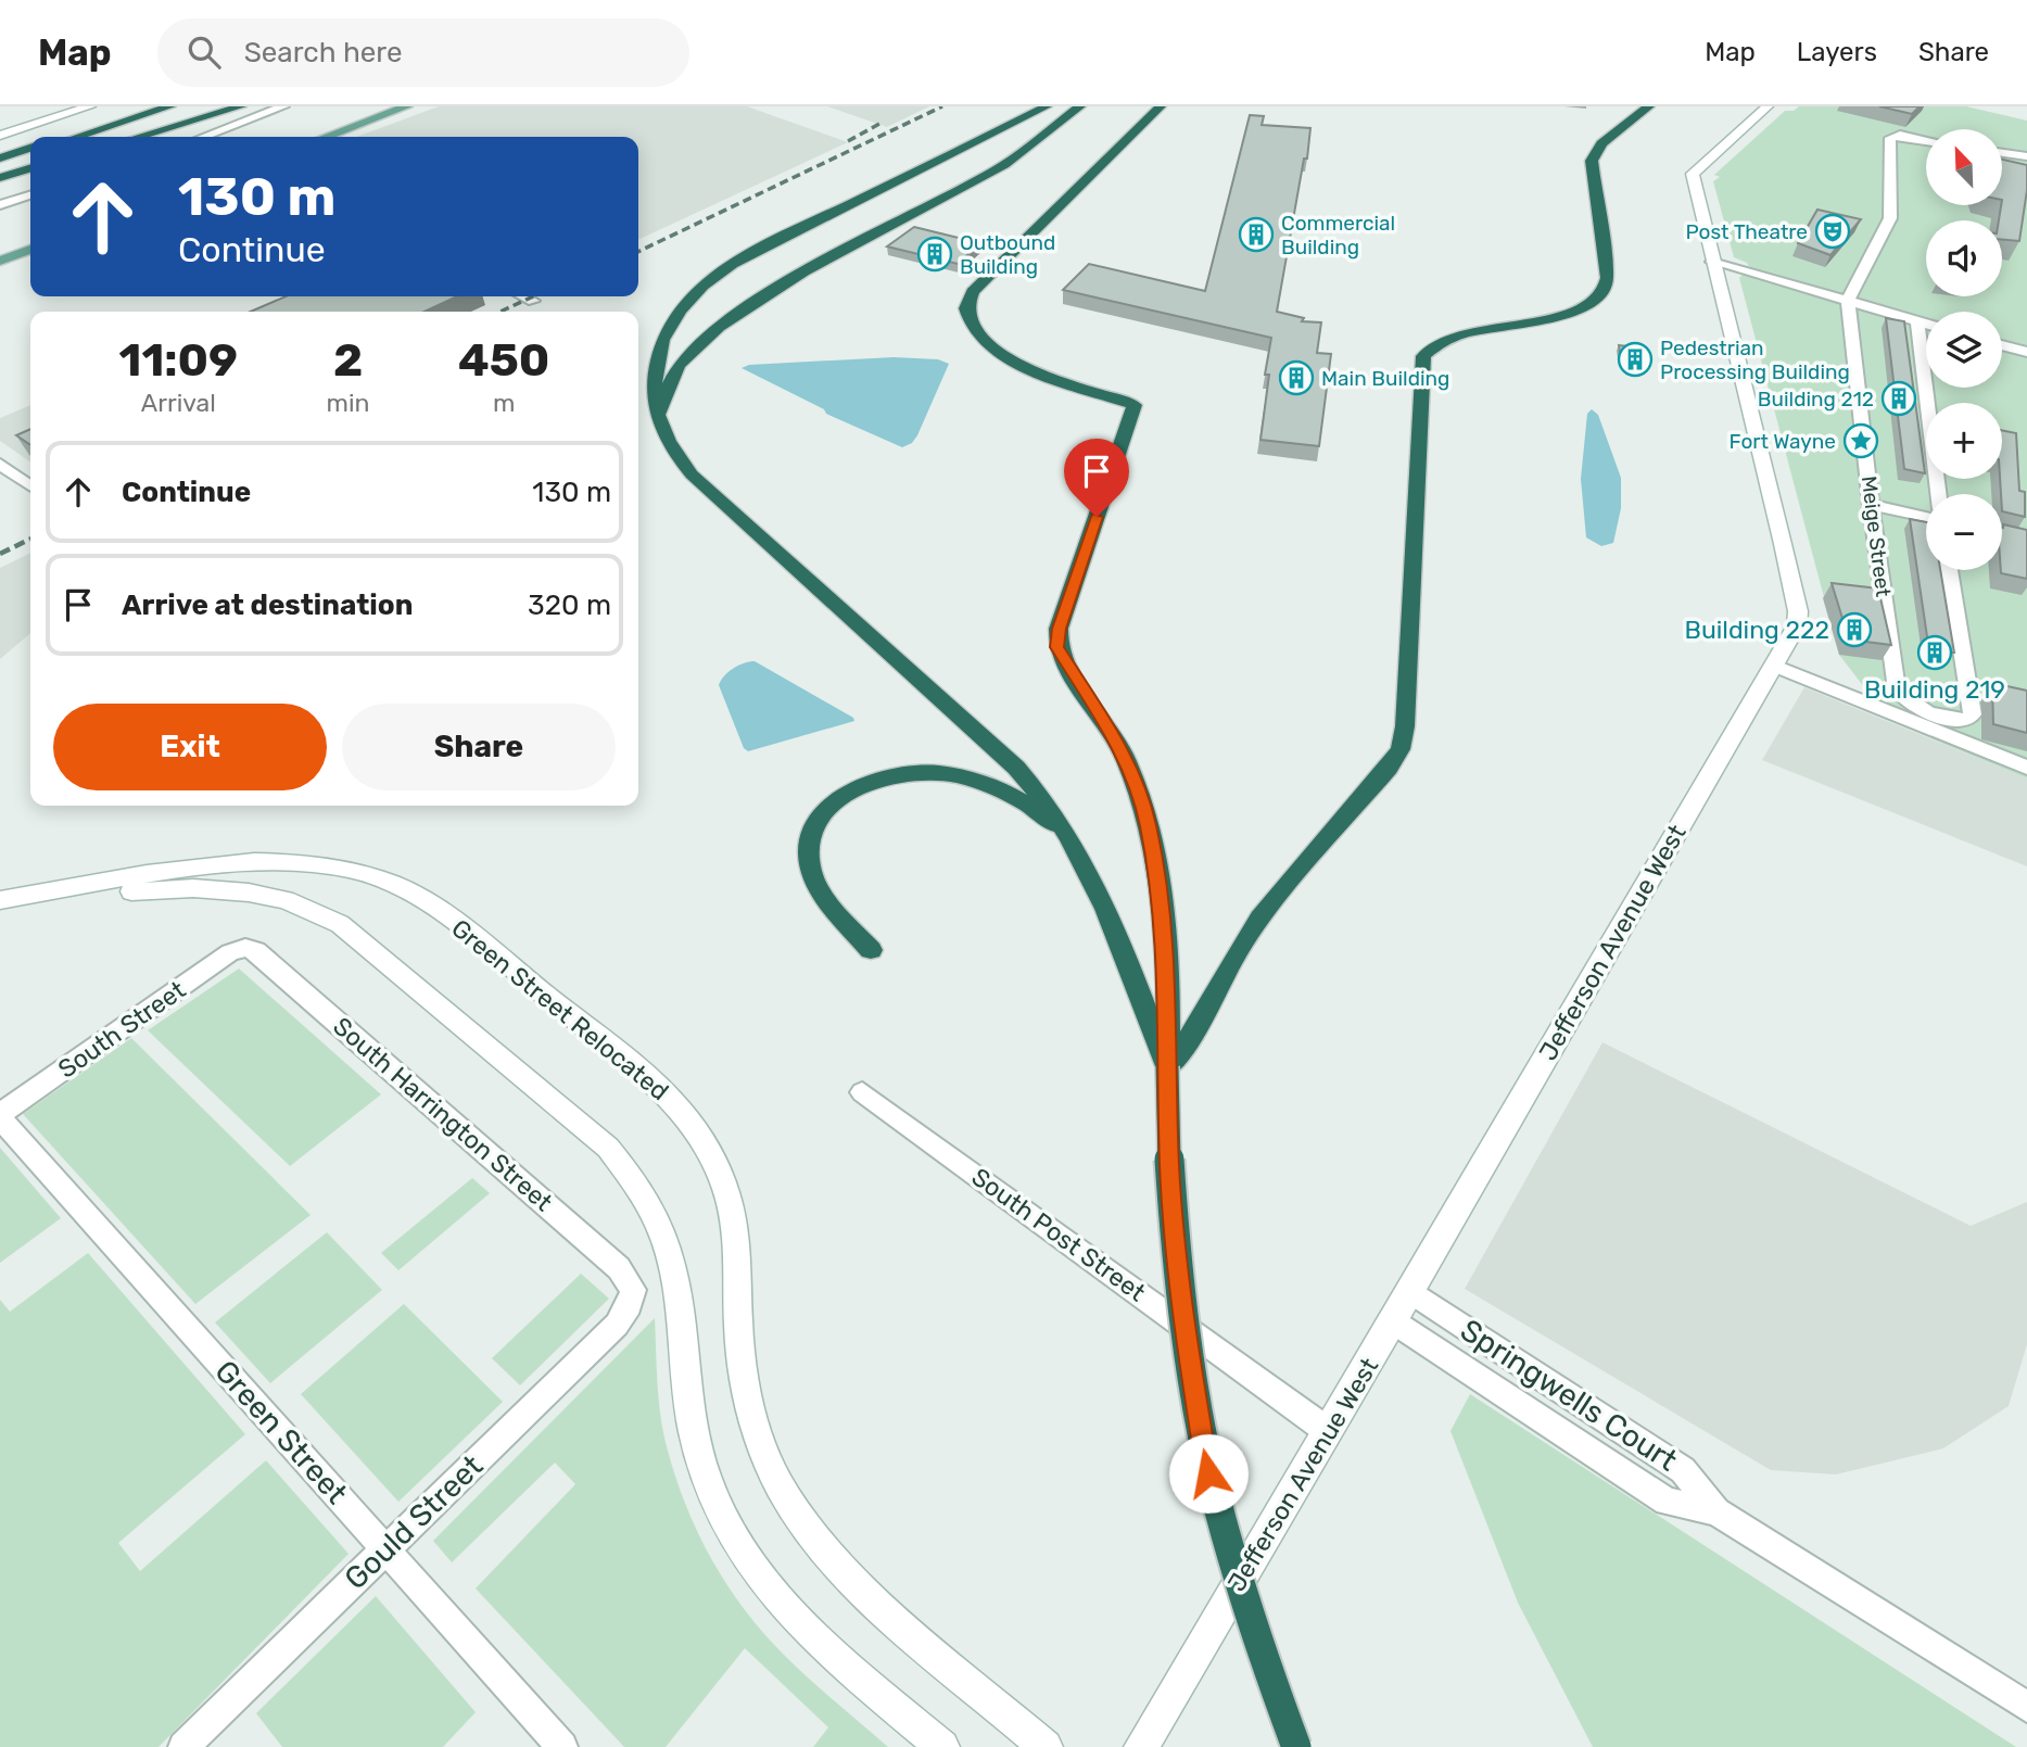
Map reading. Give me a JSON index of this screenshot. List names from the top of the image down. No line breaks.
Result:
{"streets":{"main road":["Jefferson Avenue West","Green Street Relocated"],"street":["Meige Street","South Street","South Harrington Street","South Post Street","Springwells Court","Green Street","Gould Street"]},"crossings":[["Jefferson Avenue West","South Post Street"],["Jefferson Avenue West","Springwells Court"],["South Street","South Harrington Street"],["South Street","Green Street"],["South Harrington Street","Gould Street"],["Green Street","Gould Street"]],"places":{"theatre":["Post Theatre"],"building":["Commercial Building","Outbound Building","Pedestrian Processing Building","Main Building","Building 212","Building 222","Building 219"],"place":["Fort Wayne"]},"north":"top left","page":{"header":"Map","search":"Search here","nav":["Map","Layers","Share"],"map_buttons":["+","−"],"turn":["130 m","Continue"],"eta":["11:09","Arrival","2","min","450","m"],"list":[{"name":"Continue","value":"130 m"},{"name":"Arrive at destination","value":"320 m"}],"buttons":["Exit","Share"]}}
